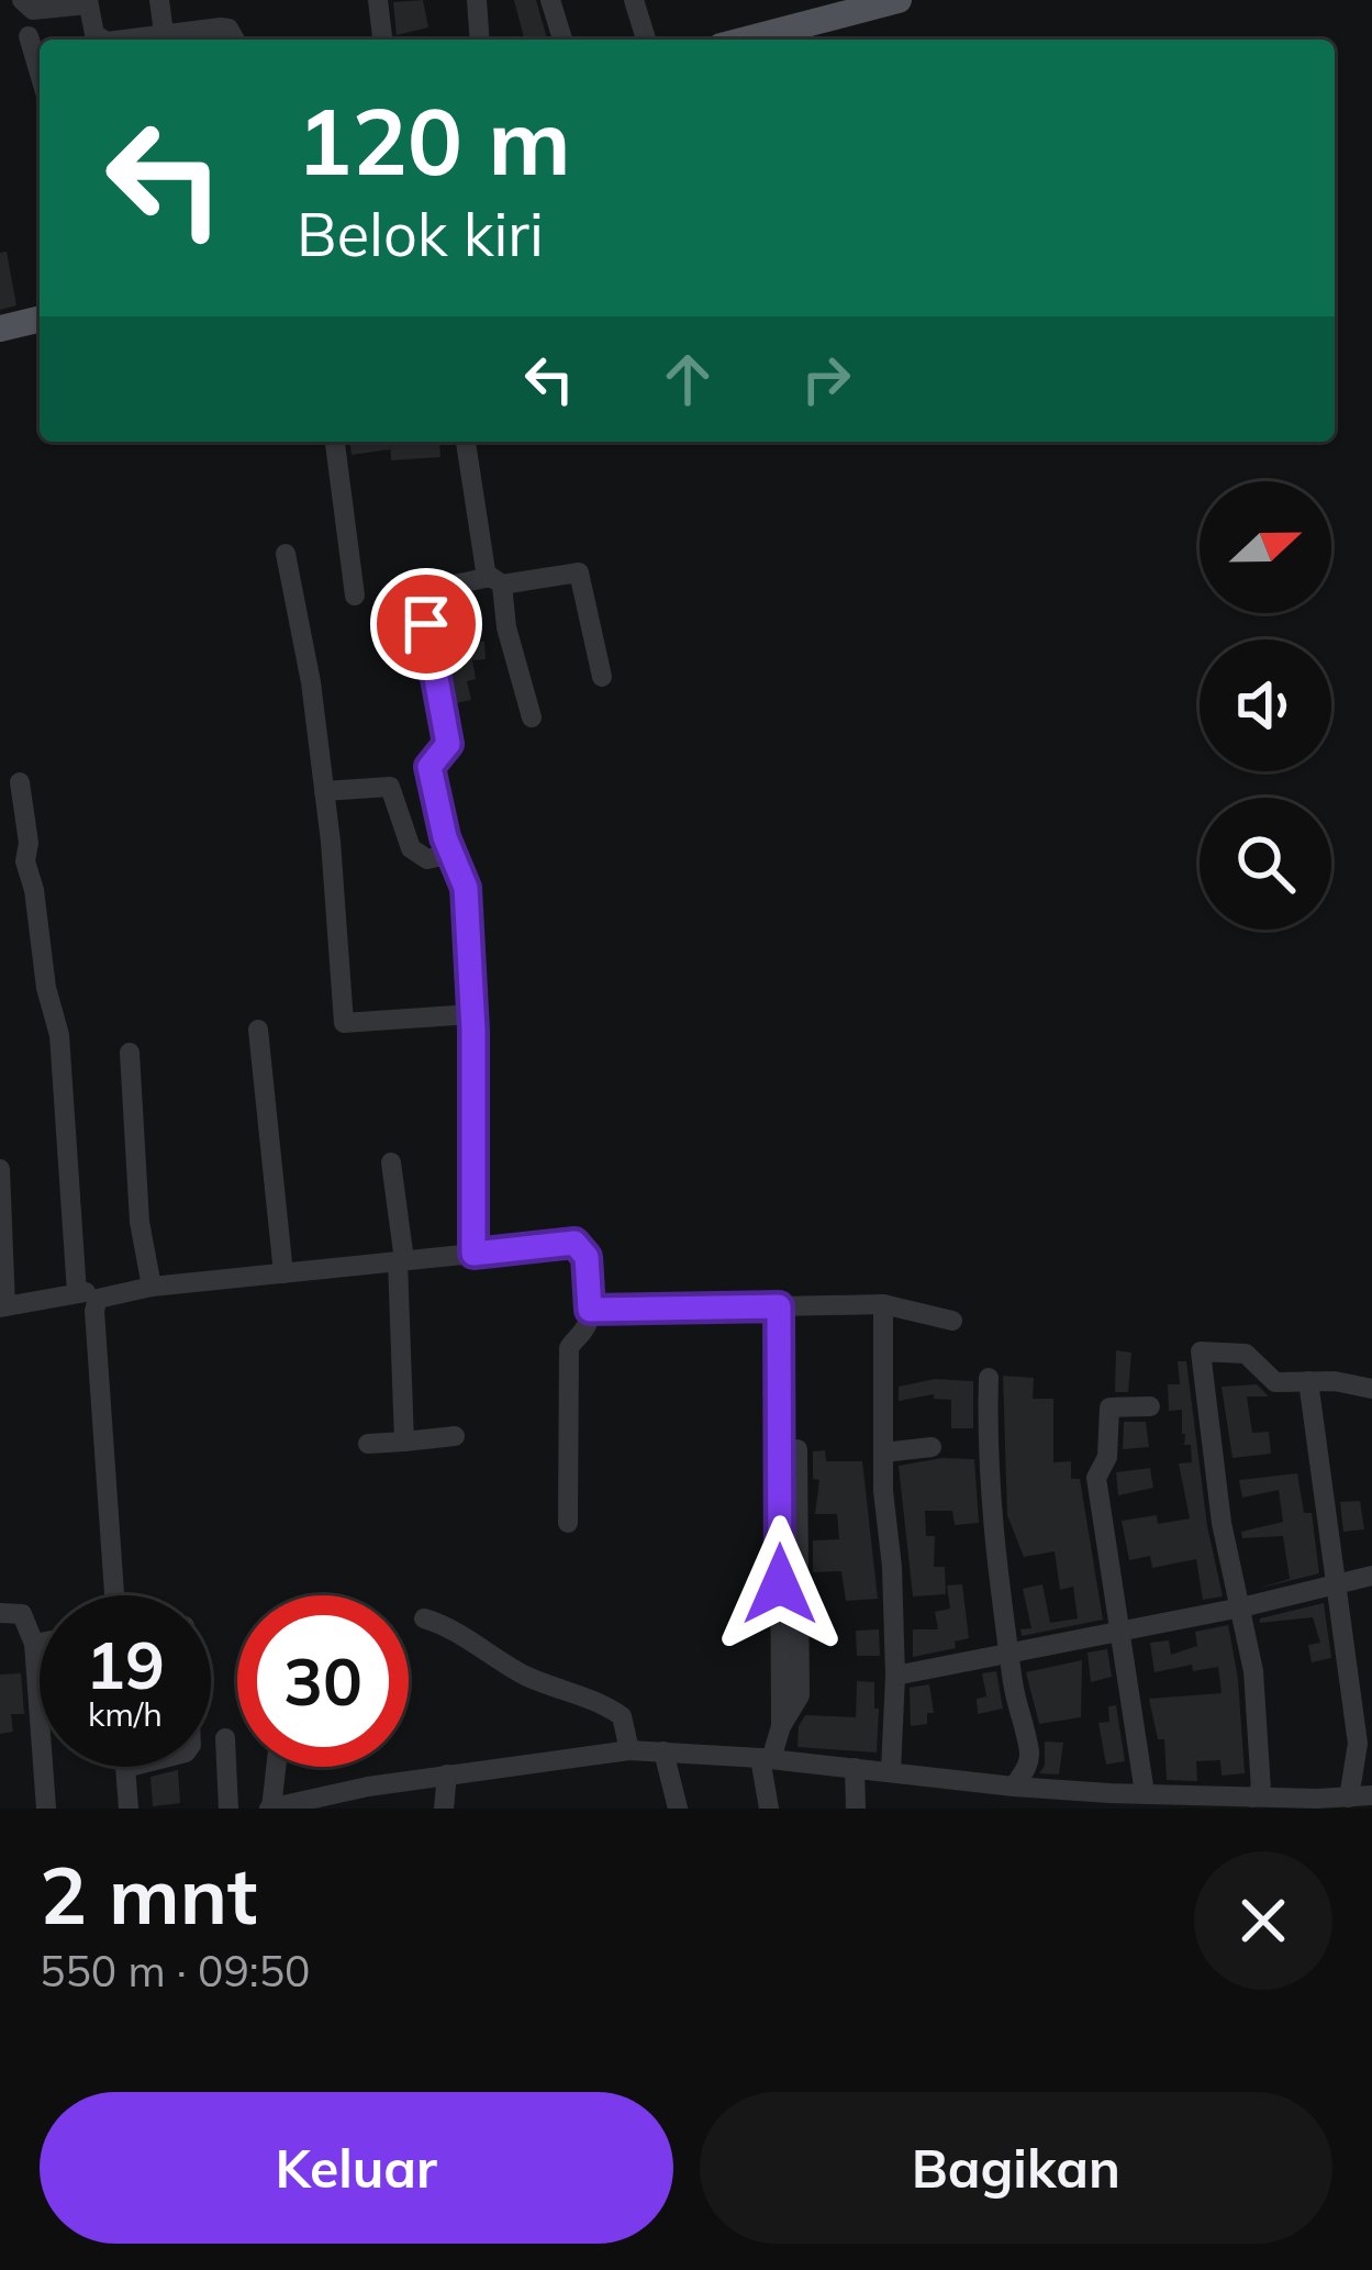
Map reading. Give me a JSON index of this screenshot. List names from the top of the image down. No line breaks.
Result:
{"north":"right","page":{"turn":["120 m","Belok kiri"],"speed":"19 km/h","limit":"30","heading":["2 mnt","550 m · 09:50"],"buttons":["Keluar","Bagikan"]}}
